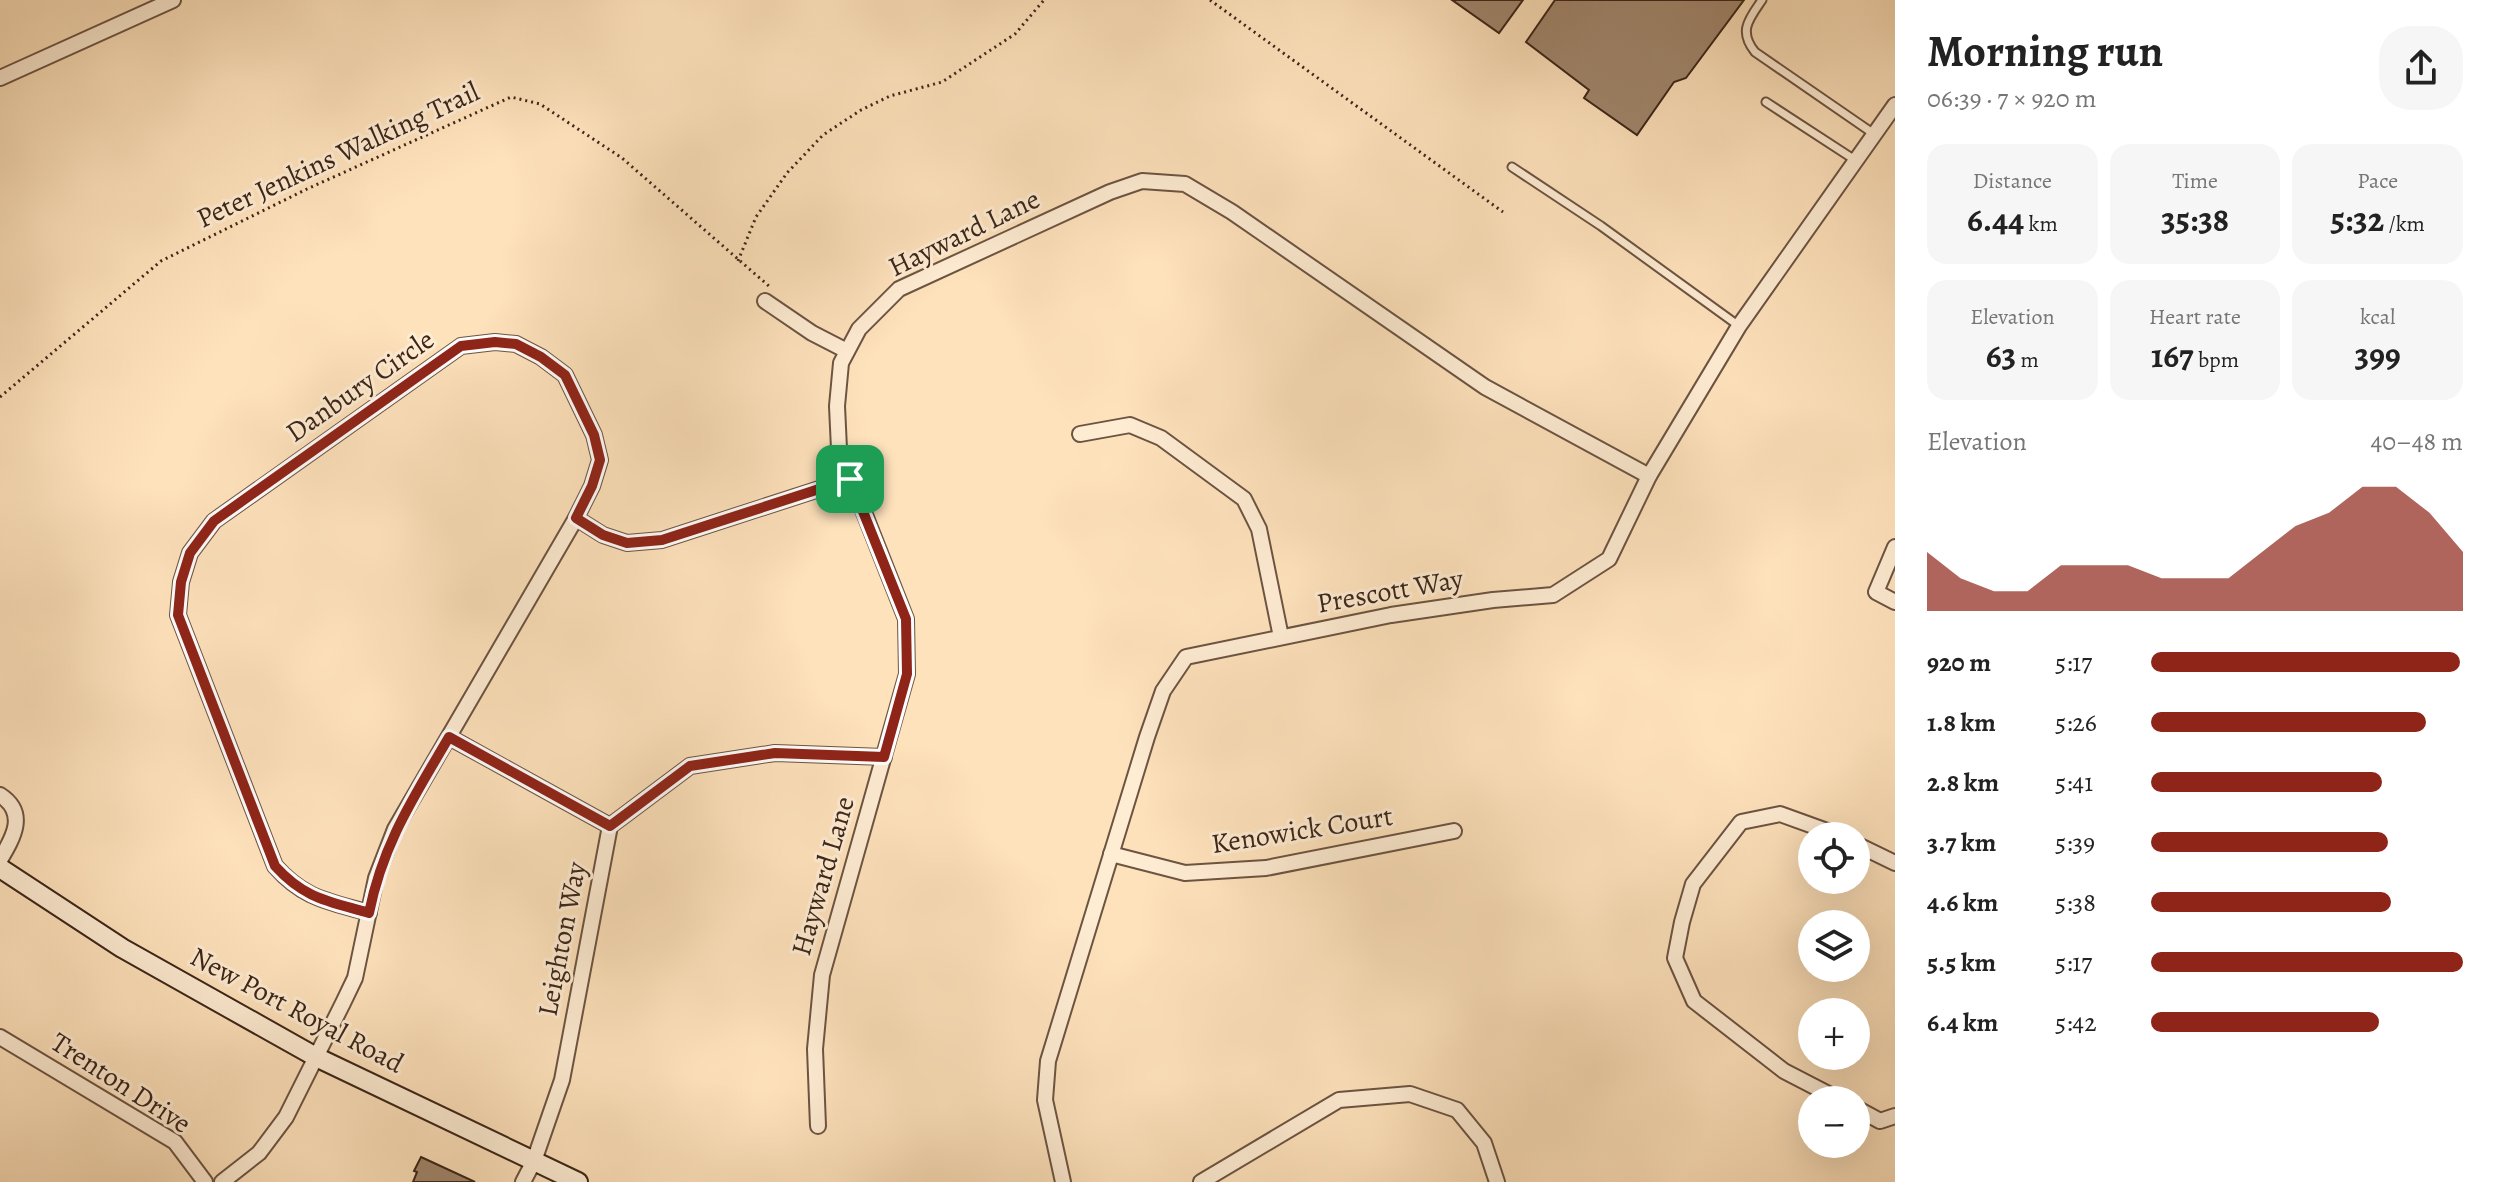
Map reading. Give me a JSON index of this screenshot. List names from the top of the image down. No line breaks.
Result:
{"streets":{"street":["Hayward Lane","Danbury Circle","Prescott Way","Kenowick Court","Leighton Way","New Port Royal Road","Trenton Drive"],"path":["Peter Jenkins Walking Trail"]},"crossings":[["Hayward Lane","Prescott Way"],["Danbury Circle","New Port Royal Road"],["Prescott Way","Kenowick Court"],["Leighton Way","New Port Royal Road"]],"page":{"heading":["Morning run","06:39 · 7 × 920 m"],"stats":[["Distance","6.44 km"],["Time","35:38"],["Pace","5:32 /km"],["Elevation","63 m"],["Heart rate","167 bpm"],["kcal","399"]],"chart":["Elevation","40–48 m"],"list":[{"name":"920 m","note":"5:17"},{"name":"1.8 km","note":"5:26"},{"name":"2.8 km","note":"5:41"},{"name":"3.7 km","note":"5:39"},{"name":"4.6 km","note":"5:38"},{"name":"5.5 km","note":"5:17"},{"name":"6.4 km","note":"5:42"}],"map_buttons":["+","−"]}}
